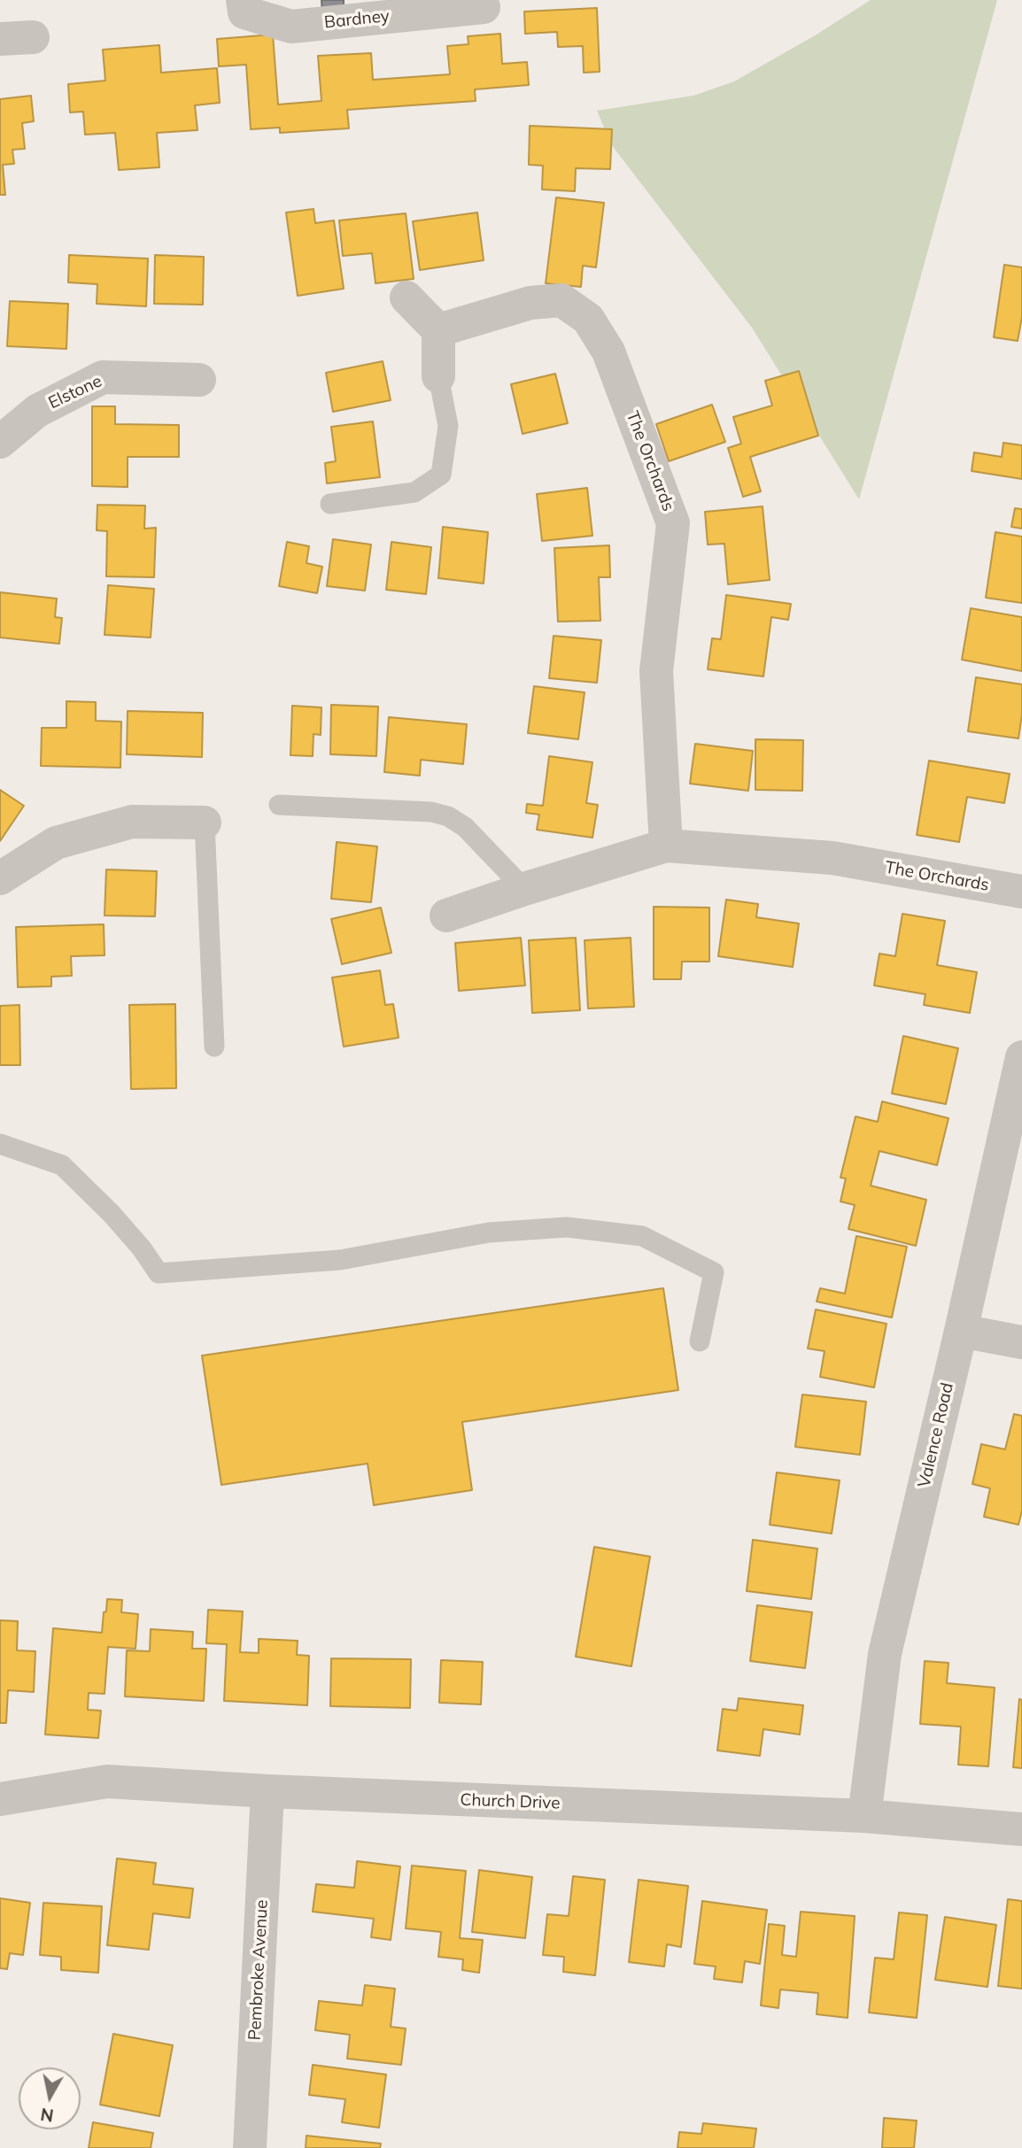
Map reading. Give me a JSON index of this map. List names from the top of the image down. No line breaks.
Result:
{"streets":{"street":["Bardney","Elstone","The Orchards","Valence Road","Church Drive","Pembroke Avenue"]},"crossings":[["Valence Road","Church Drive"],["Church Drive","Pembroke Avenue"]],"north":"bottom"}
